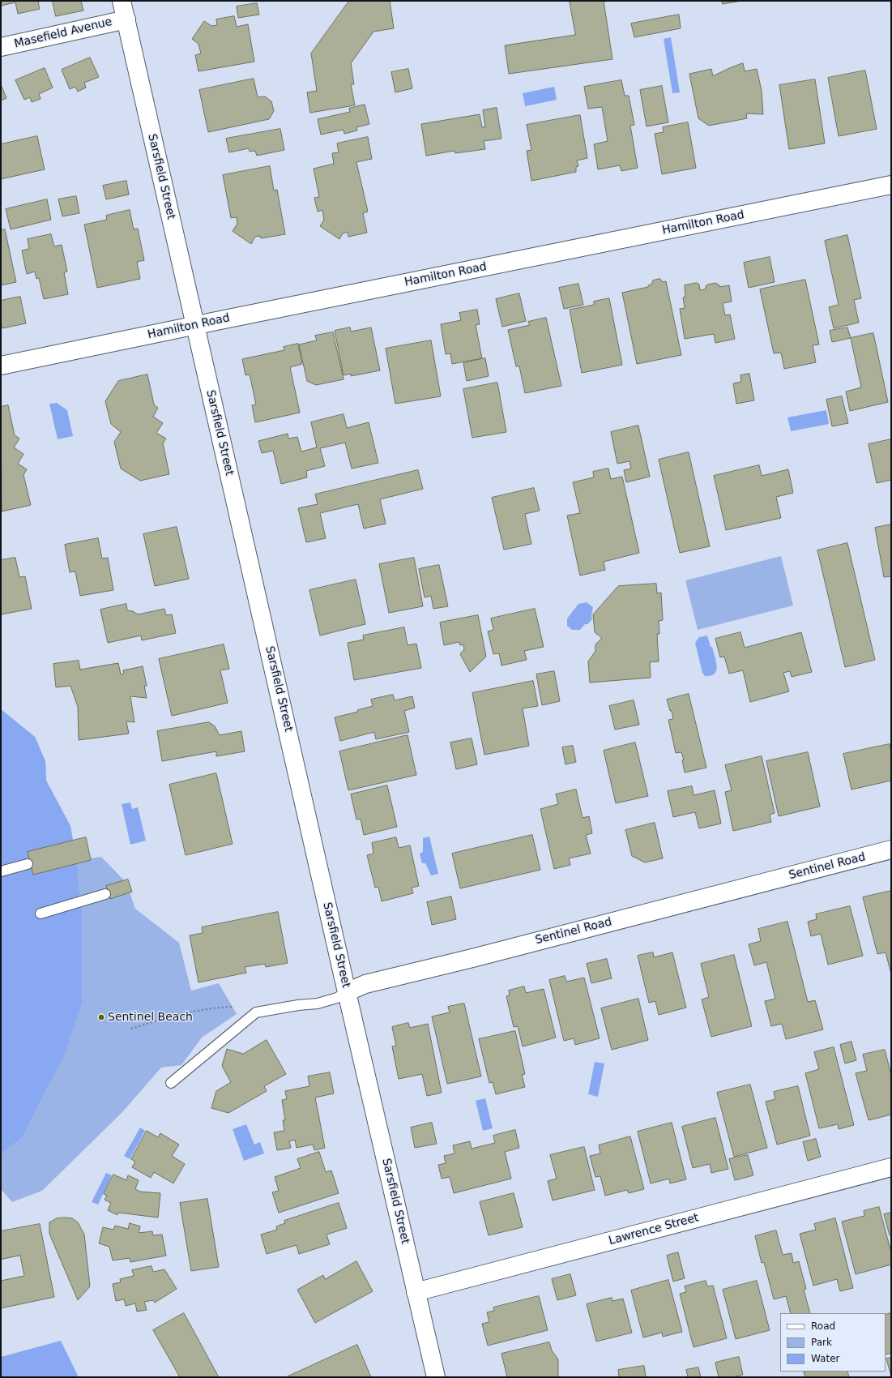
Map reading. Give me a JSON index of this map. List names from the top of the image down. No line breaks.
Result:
{"streets":{"street":["Masefield Avenue","Sarsfield Street","Hamilton Road","Sentinel Road","Lawrence Street"]},"crossings":[["Masefield Avenue","Sarsfield Street"],["Sarsfield Street","Hamilton Road"],["Sarsfield Street","Sentinel Road"],["Sarsfield Street","Lawrence Street"]],"places":["Sentinel Beach"],"legend":["Road","Park","Water"]}
